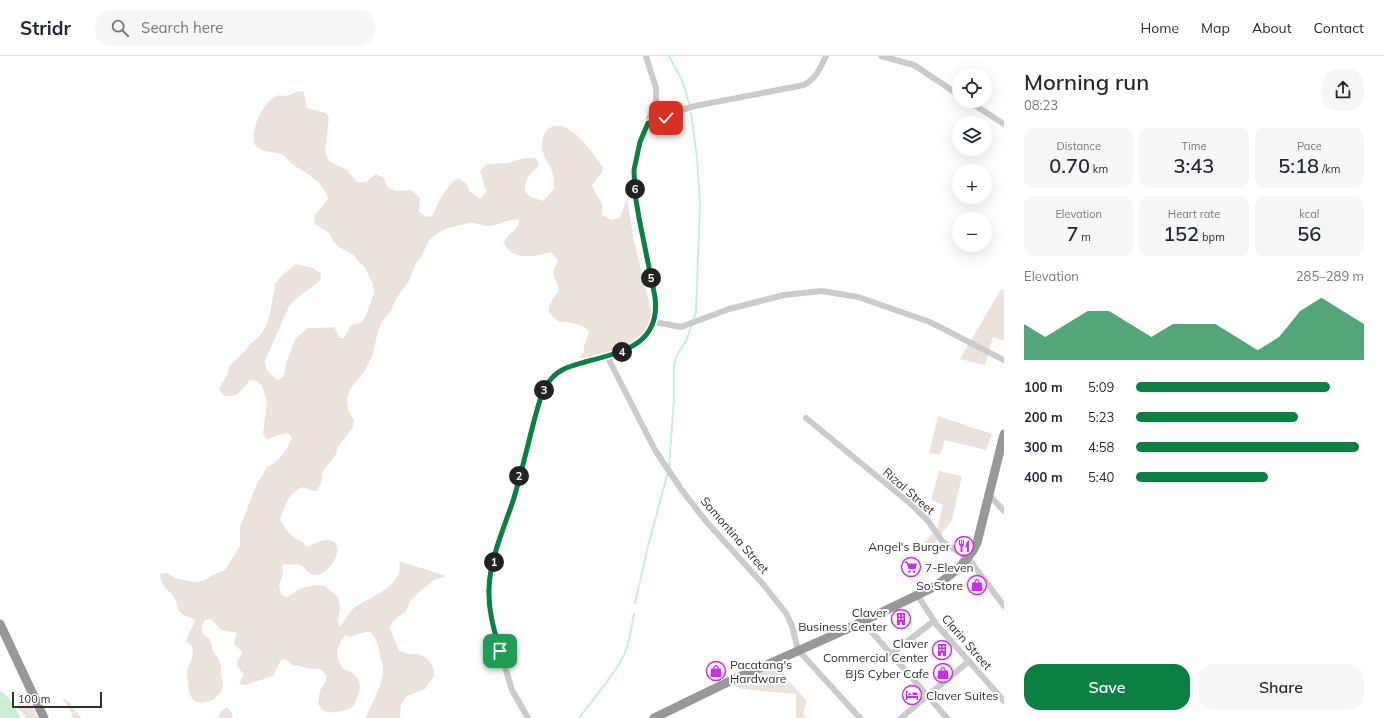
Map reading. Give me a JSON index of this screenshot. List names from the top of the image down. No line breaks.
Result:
{"streets":{"street":["Rizal Street","Samontina Street","Clarin Street"]},"places":{"restaurant":["Angel's Burger"],"supermarket":["7-Eleven"],"shop":["So Store","Pacatang's Hardware","BJS Cyber Cafe"],"building":["Claver Business Center","Claver Commercial Center"],"hotel":["Claver Suites"]},"scale_bar":"100 m","page":{"header":"Stridr","search":"Search here","nav":["Home","Map","About","Contact"],"heading":["Morning run","08:23"],"map_buttons":["+","−"],"stats":[["Distance","0.70 km"],["Time","3:43"],["Pace","5:18 /km"],["Elevation","7 m"],["Heart rate","152 bpm"],["kcal","56"]],"pins":["6","5","4","3","2","1"],"chart":["Elevation","285–289 m"],"list":[{"name":"100 m","note":"5:09"},{"name":"200 m","note":"5:23"},{"name":"300 m","note":"4:58"},{"name":"400 m","note":"5:40"}],"buttons":["Save","Share"],"scale":"100 m"}}
